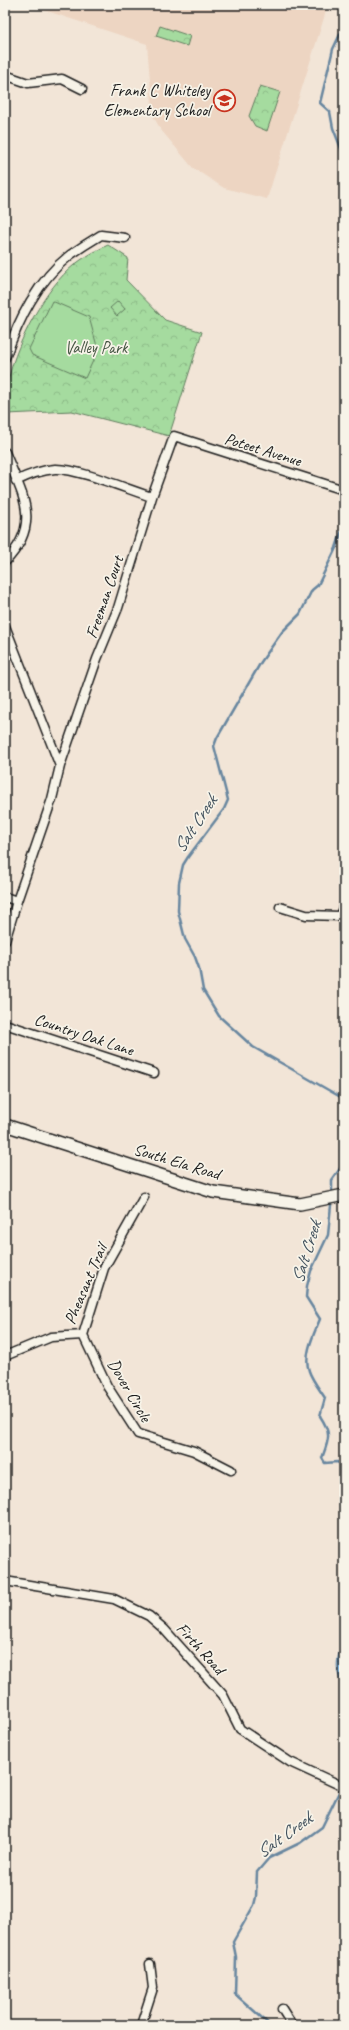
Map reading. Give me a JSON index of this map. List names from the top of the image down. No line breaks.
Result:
{"streets":{"main road":["South Ela Road"],"street":["Poteet Avenue","Freeman Court","Country Oak Lane","Pheasant Trail","Dover Circle","Firth Road"]},"crossings":[["Poteet Avenue","Freeman Court"],["Pheasant Trail","Dover Circle"]],"water":["Salt Creek"],"parks":["Valley Park"],"places":{"school or university":["Frank C Whiteley Elementary School"]}}
